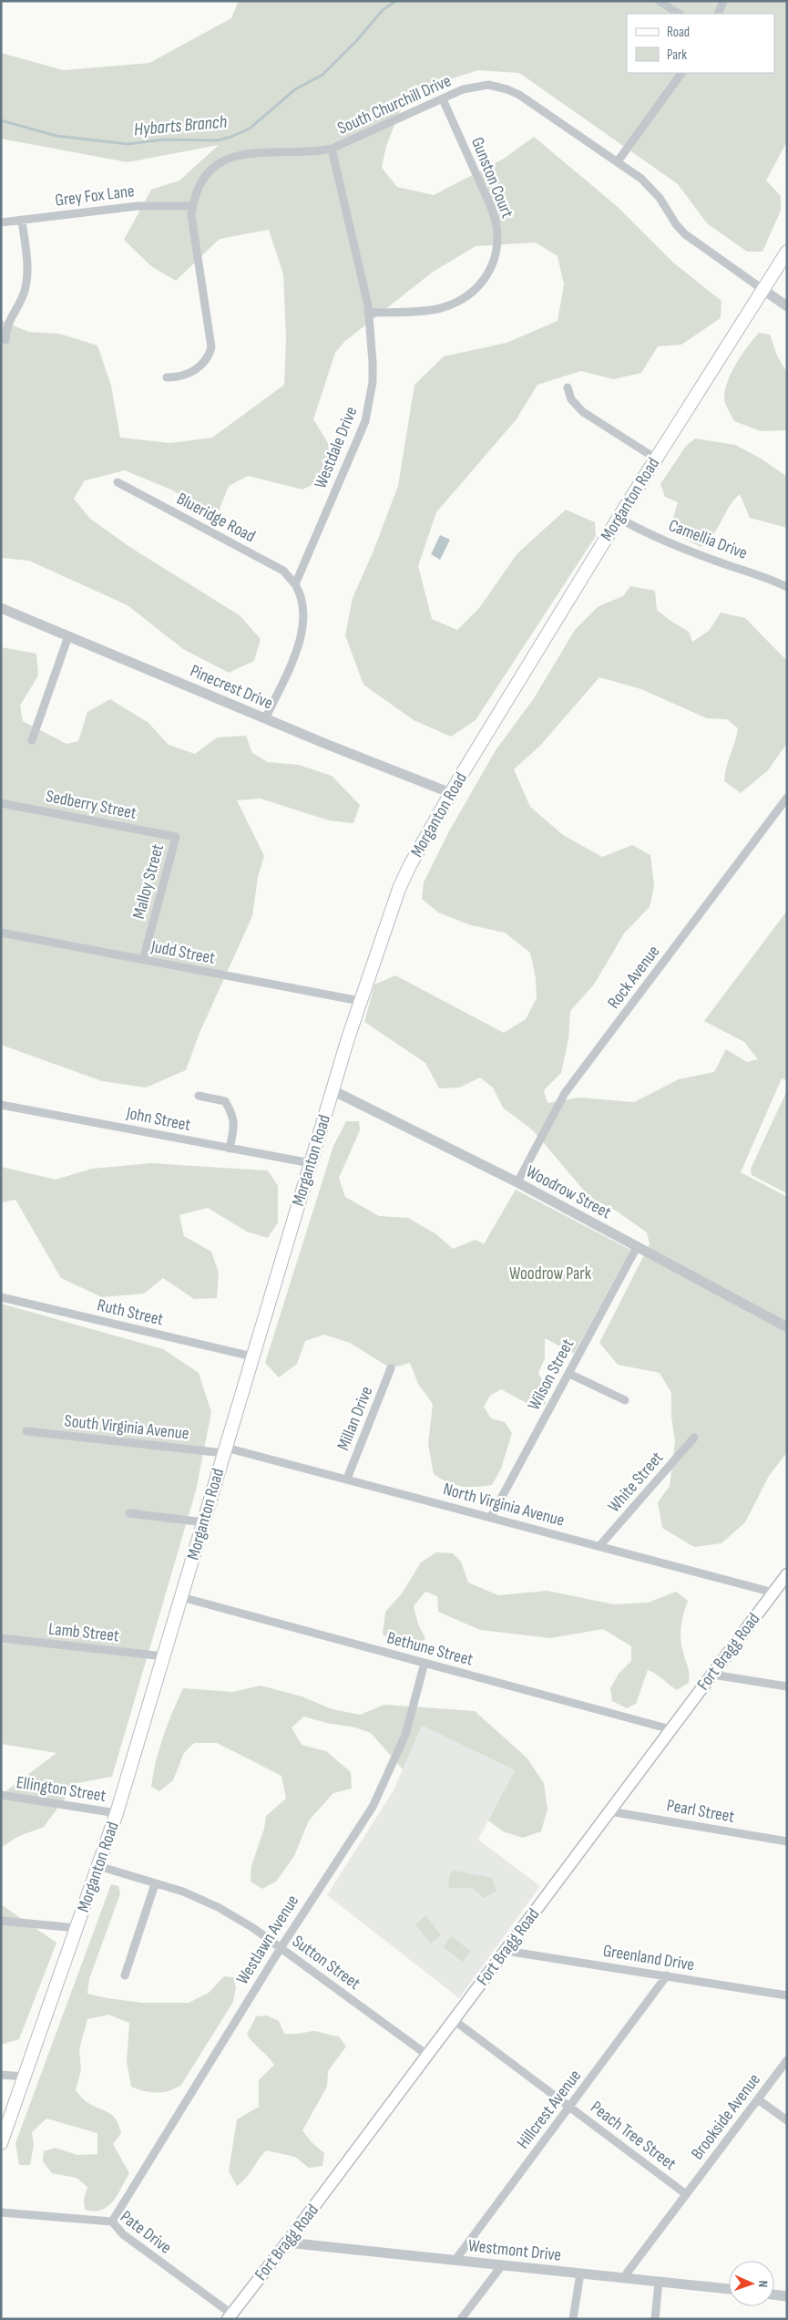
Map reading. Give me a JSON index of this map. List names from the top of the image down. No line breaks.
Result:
{"streets":{"main road":["Morganton Road","Fort Bragg Road"],"street":["South Churchill Drive","Gunston Court","Grey Fox Lane","Westdale Drive","Blueridge Road","Camellia Drive","Pinecrest Drive","Sedberry Street","Malloy Street","Judd Street","Rock Avenue","John Street","Woodrow Street","Ruth Street","Wilson Street","Millan Drive","South Virginia Avenue","White Street","North Virginia Avenue","Lamb Street","Bethune Street","Ellington Street","Pearl Street","Westlawn Avenue","Greenland Drive","Sutton Street","Hillcrest Avenue","Brookside Avenue","Peach Tree Street","Pate Drive","Westmont Drive"]},"crossings":[["South Churchill Drive","Gunston Court"],["South Churchill Drive","Grey Fox Lane"],["South Churchill Drive","Westdale Drive"],["South Churchill Drive","Morganton Road"],["Gunston Court","Westdale Drive"],["Westdale Drive","Blueridge Road"],["Morganton Road","Camellia Drive"],["Morganton Road","Pinecrest Drive"],["Morganton Road","Judd Street"],["Morganton Road","John Street"],["Morganton Road","Woodrow Street"],["Morganton Road","Ruth Street"],["Morganton Road","South Virginia Avenue"],["Morganton Road","North Virginia Avenue"],["Morganton Road","Lamb Street"],["Morganton Road","Bethune Street"],["Morganton Road","Ellington Street"],["Morganton Road","Sutton Street"],["Sedberry Street","Malloy Street"],["Malloy Street","Judd Street"],["Rock Avenue","Woodrow Street"],["Woodrow Street","Wilson Street"],["Wilson Street","North Virginia Avenue"],["Millan Drive","North Virginia Avenue"],["South Virginia Avenue","North Virginia Avenue"],["White Street","North Virginia Avenue"],["North Virginia Avenue","Fort Bragg Road"],["Bethune Street","Fort Bragg Road"],["Bethune Street","Westlawn Avenue"],["Fort Bragg Road","Pearl Street"],["Fort Bragg Road","Greenland Drive"],["Fort Bragg Road","Sutton Street"],["Fort Bragg Road","Peach Tree Street"],["Fort Bragg Road","Pate Drive"],["Fort Bragg Road","Westmont Drive"],["Westlawn Avenue","Sutton Street"],["Westlawn Avenue","Pate Drive"],["Greenland Drive","Hillcrest Avenue"],["Hillcrest Avenue","Peach Tree Street"],["Hillcrest Avenue","Westmont Drive"],["Brookside Avenue","Peach Tree Street"],["Brookside Avenue","Westmont Drive"]],"water":["Hybarts Branch"],"parks":["Woodrow Park"],"legend":["Road","Park"],"north":"right"}
